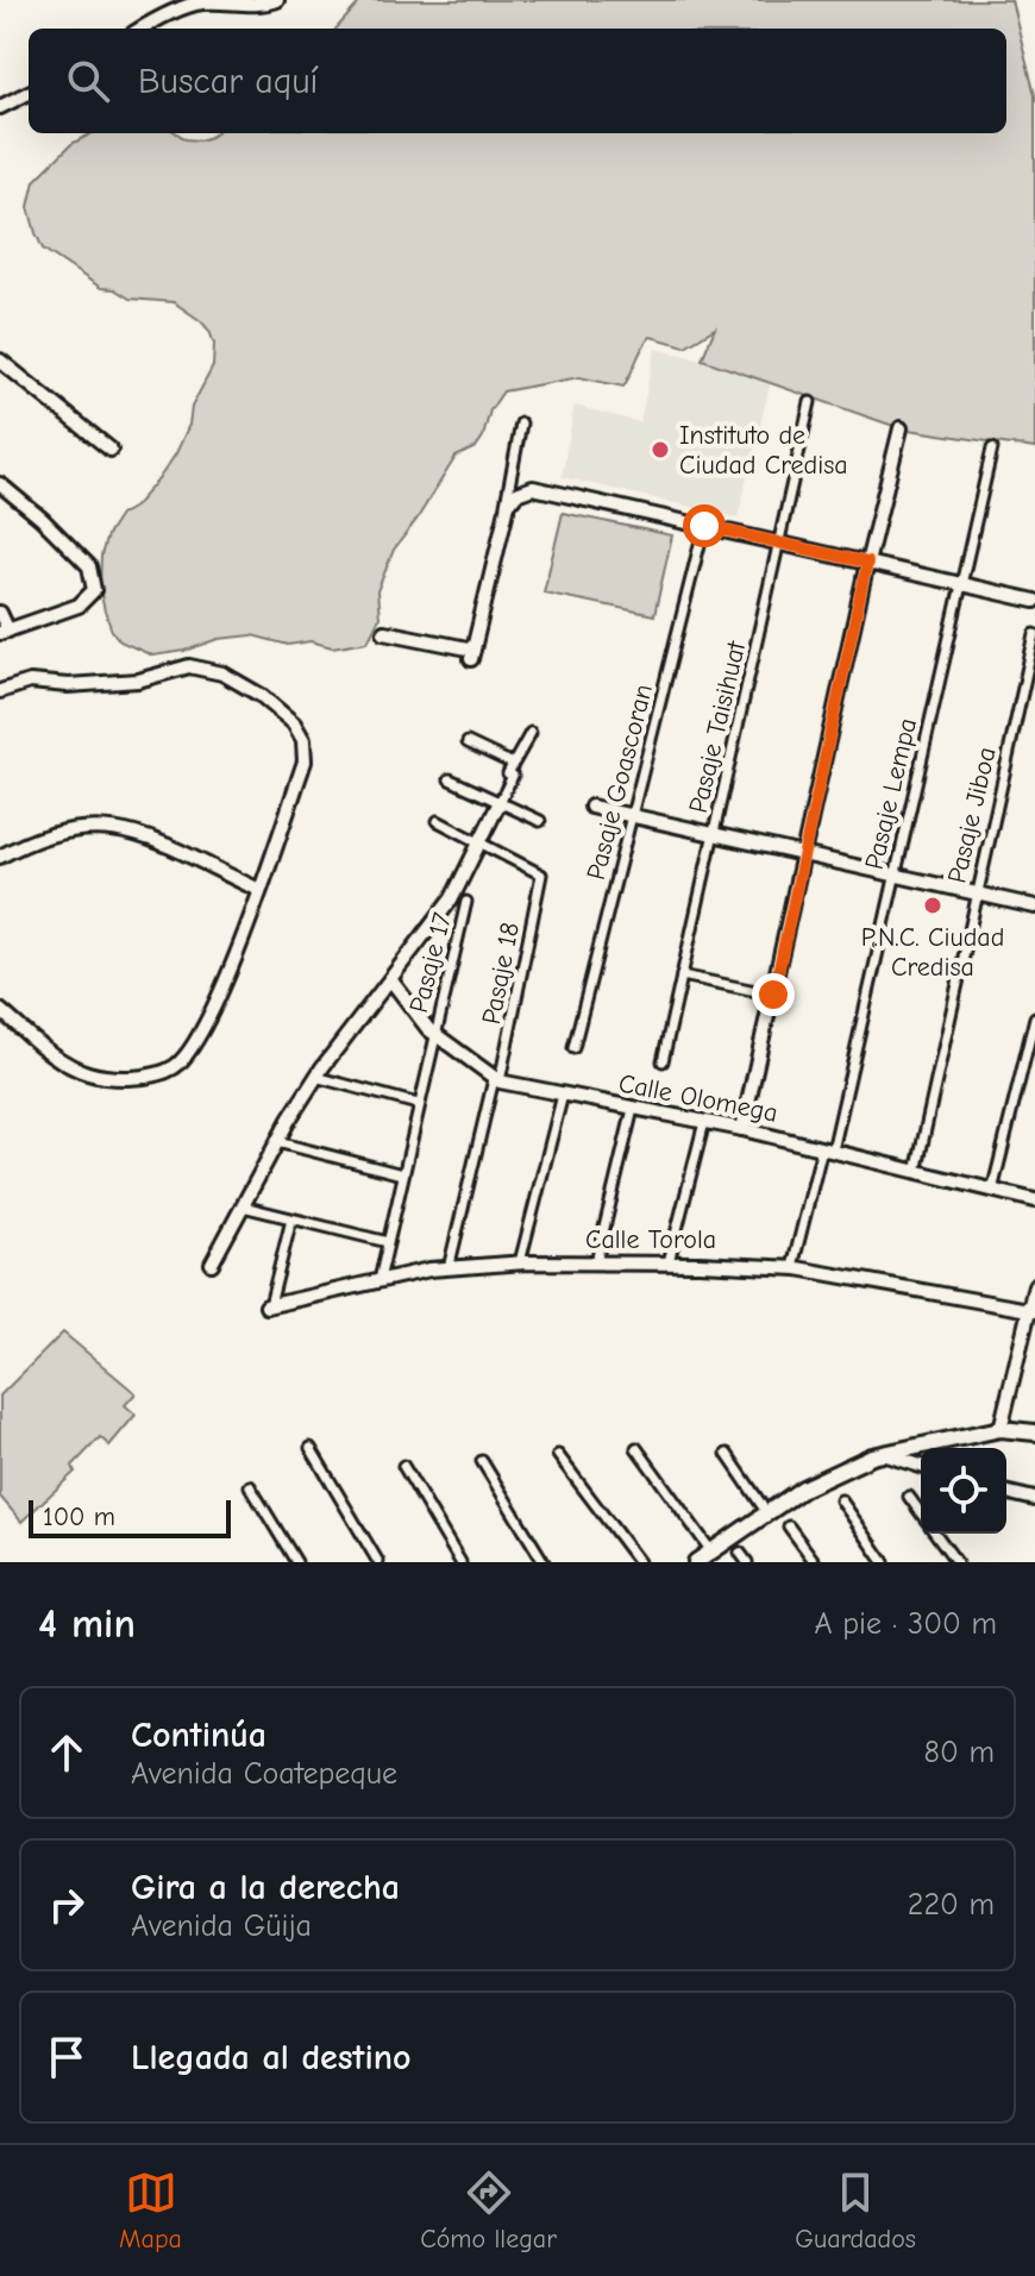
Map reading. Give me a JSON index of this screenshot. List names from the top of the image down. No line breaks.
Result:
{"streets":{"street":["Pasaje Taisihuat","Pasaje Goascoran","Pasaje Lempa","Pasaje Jiboa","Pasaje 17","Pasaje 18","Calle Olomega","Calle Torola"]},"crossings":[["Pasaje Lempa","Calle Olomega"],["Pasaje Lempa","Calle Torola"],["Pasaje Jiboa","Calle Olomega"],["Pasaje 17","Calle Olomega"],["Pasaje 17","Calle Torola"],["Pasaje 18","Calle Olomega"],["Pasaje 18","Calle Torola"]],"places":["Instituto de Ciudad Credisa","P.N.C. Ciudad Credisa"],"scale_bar":"100 m","page":{"search":"Buscar aquí","scale":"100 m","heading":["4 min","A pie · 300 m"],"list":[["Continúa","Avenida Coatepeque","80 m"],["Gira a la derecha","Avenida Güija","220 m"],"Llegada al destino"],"nav":["Mapa","Cómo llegar","Guardados"]}}
